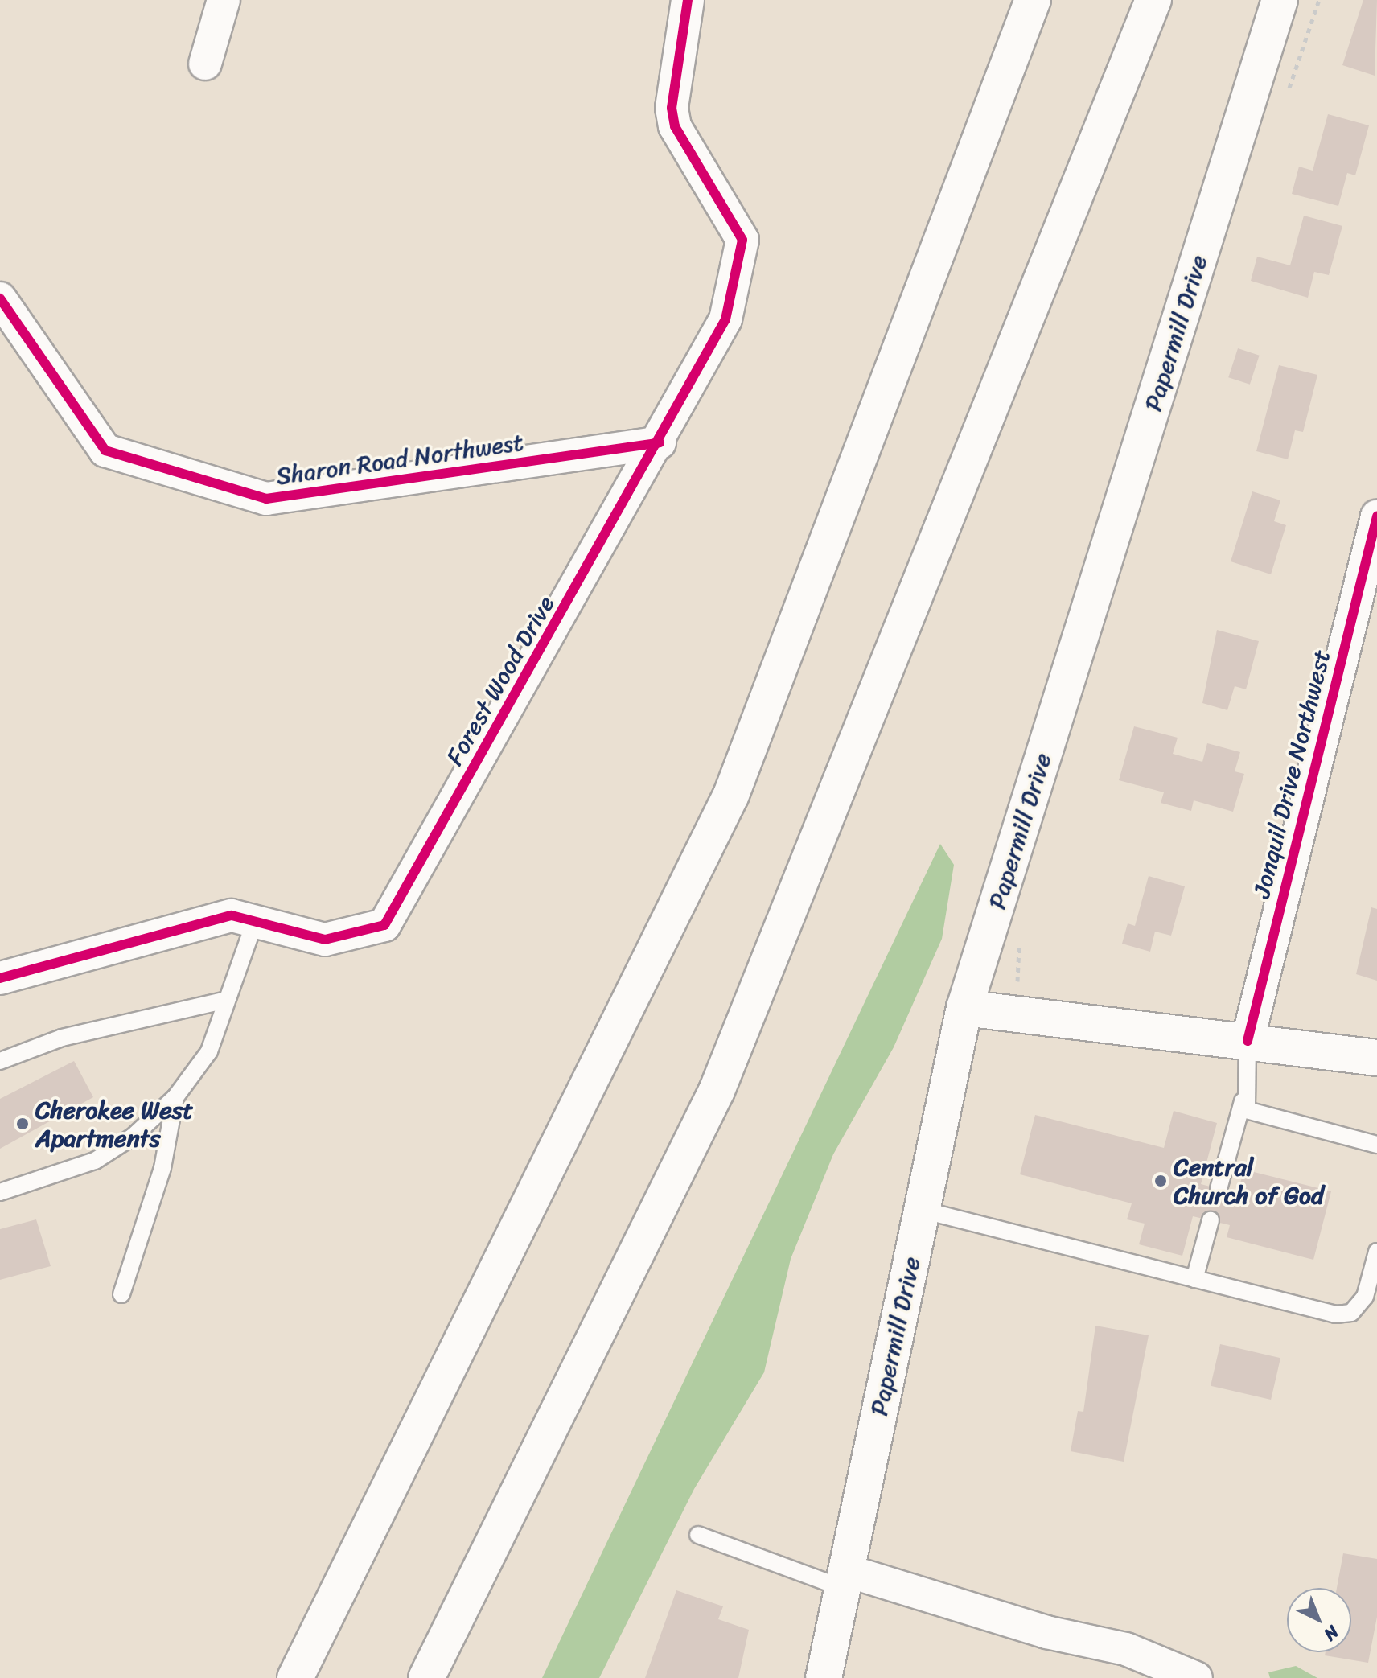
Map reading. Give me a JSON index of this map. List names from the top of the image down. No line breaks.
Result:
{"streets":{"main road":["Papermill Drive"],"street":["Sharon Road Northwest","Forest Wood Drive","Jonquil Drive Northwest"]},"crossings":[["Sharon Road Northwest","Forest Wood Drive"]],"places":["Cherokee West Apartments","Central Church of God"],"north":"bottom right"}
